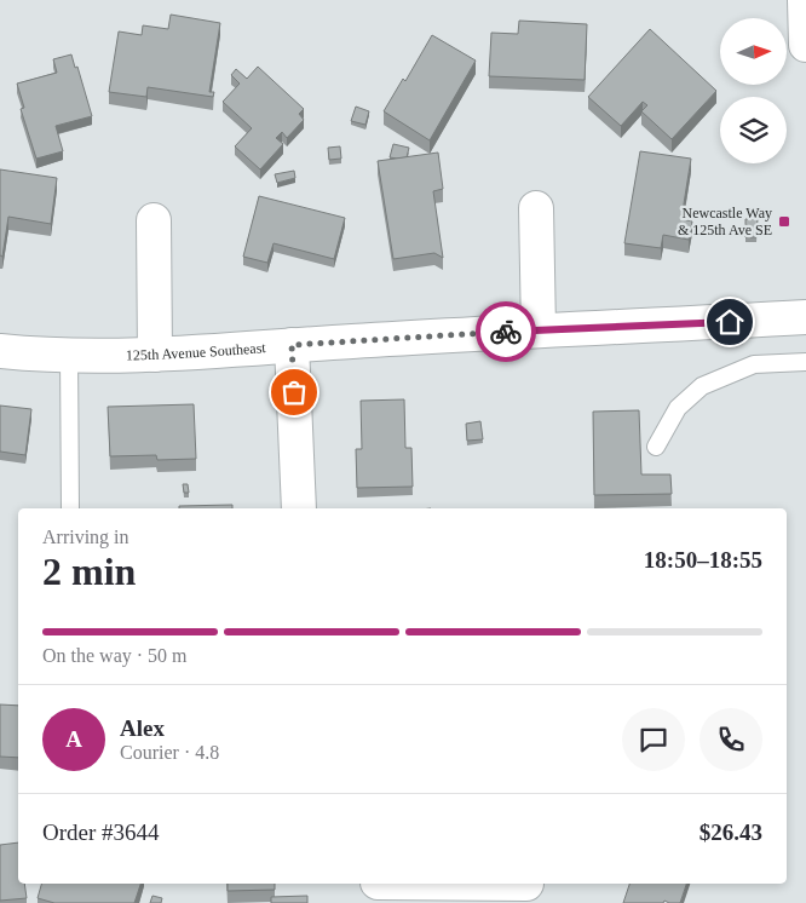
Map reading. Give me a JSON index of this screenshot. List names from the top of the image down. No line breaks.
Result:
{"streets":{"street":["125th Avenue Southeast"]},"places":{"transit":["Newcastle Way & 125th Ave SE"]},"north":"right","page":{"heading":["2 min","Arriving in","18:50–18:55"],"panel":["Alex","Courier · 4.8","Order #3644","$26.43"],"bar":"On the way · 50 m","round":"A"}}
